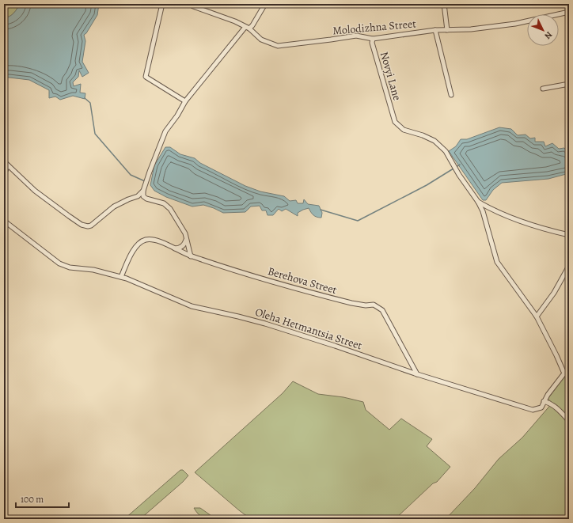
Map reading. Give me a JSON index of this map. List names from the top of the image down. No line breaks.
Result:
{"streets":{"street":["Molodizhna Street","Novyi Lane","Berehova Street","Oleha Hetmantsia Street"]},"crossings":[["Molodizhna Street","Novyi Lane"],["Berehova Street","Oleha Hetmantsia Street"]],"scale_bar":"100 m","north":"bottom right"}
